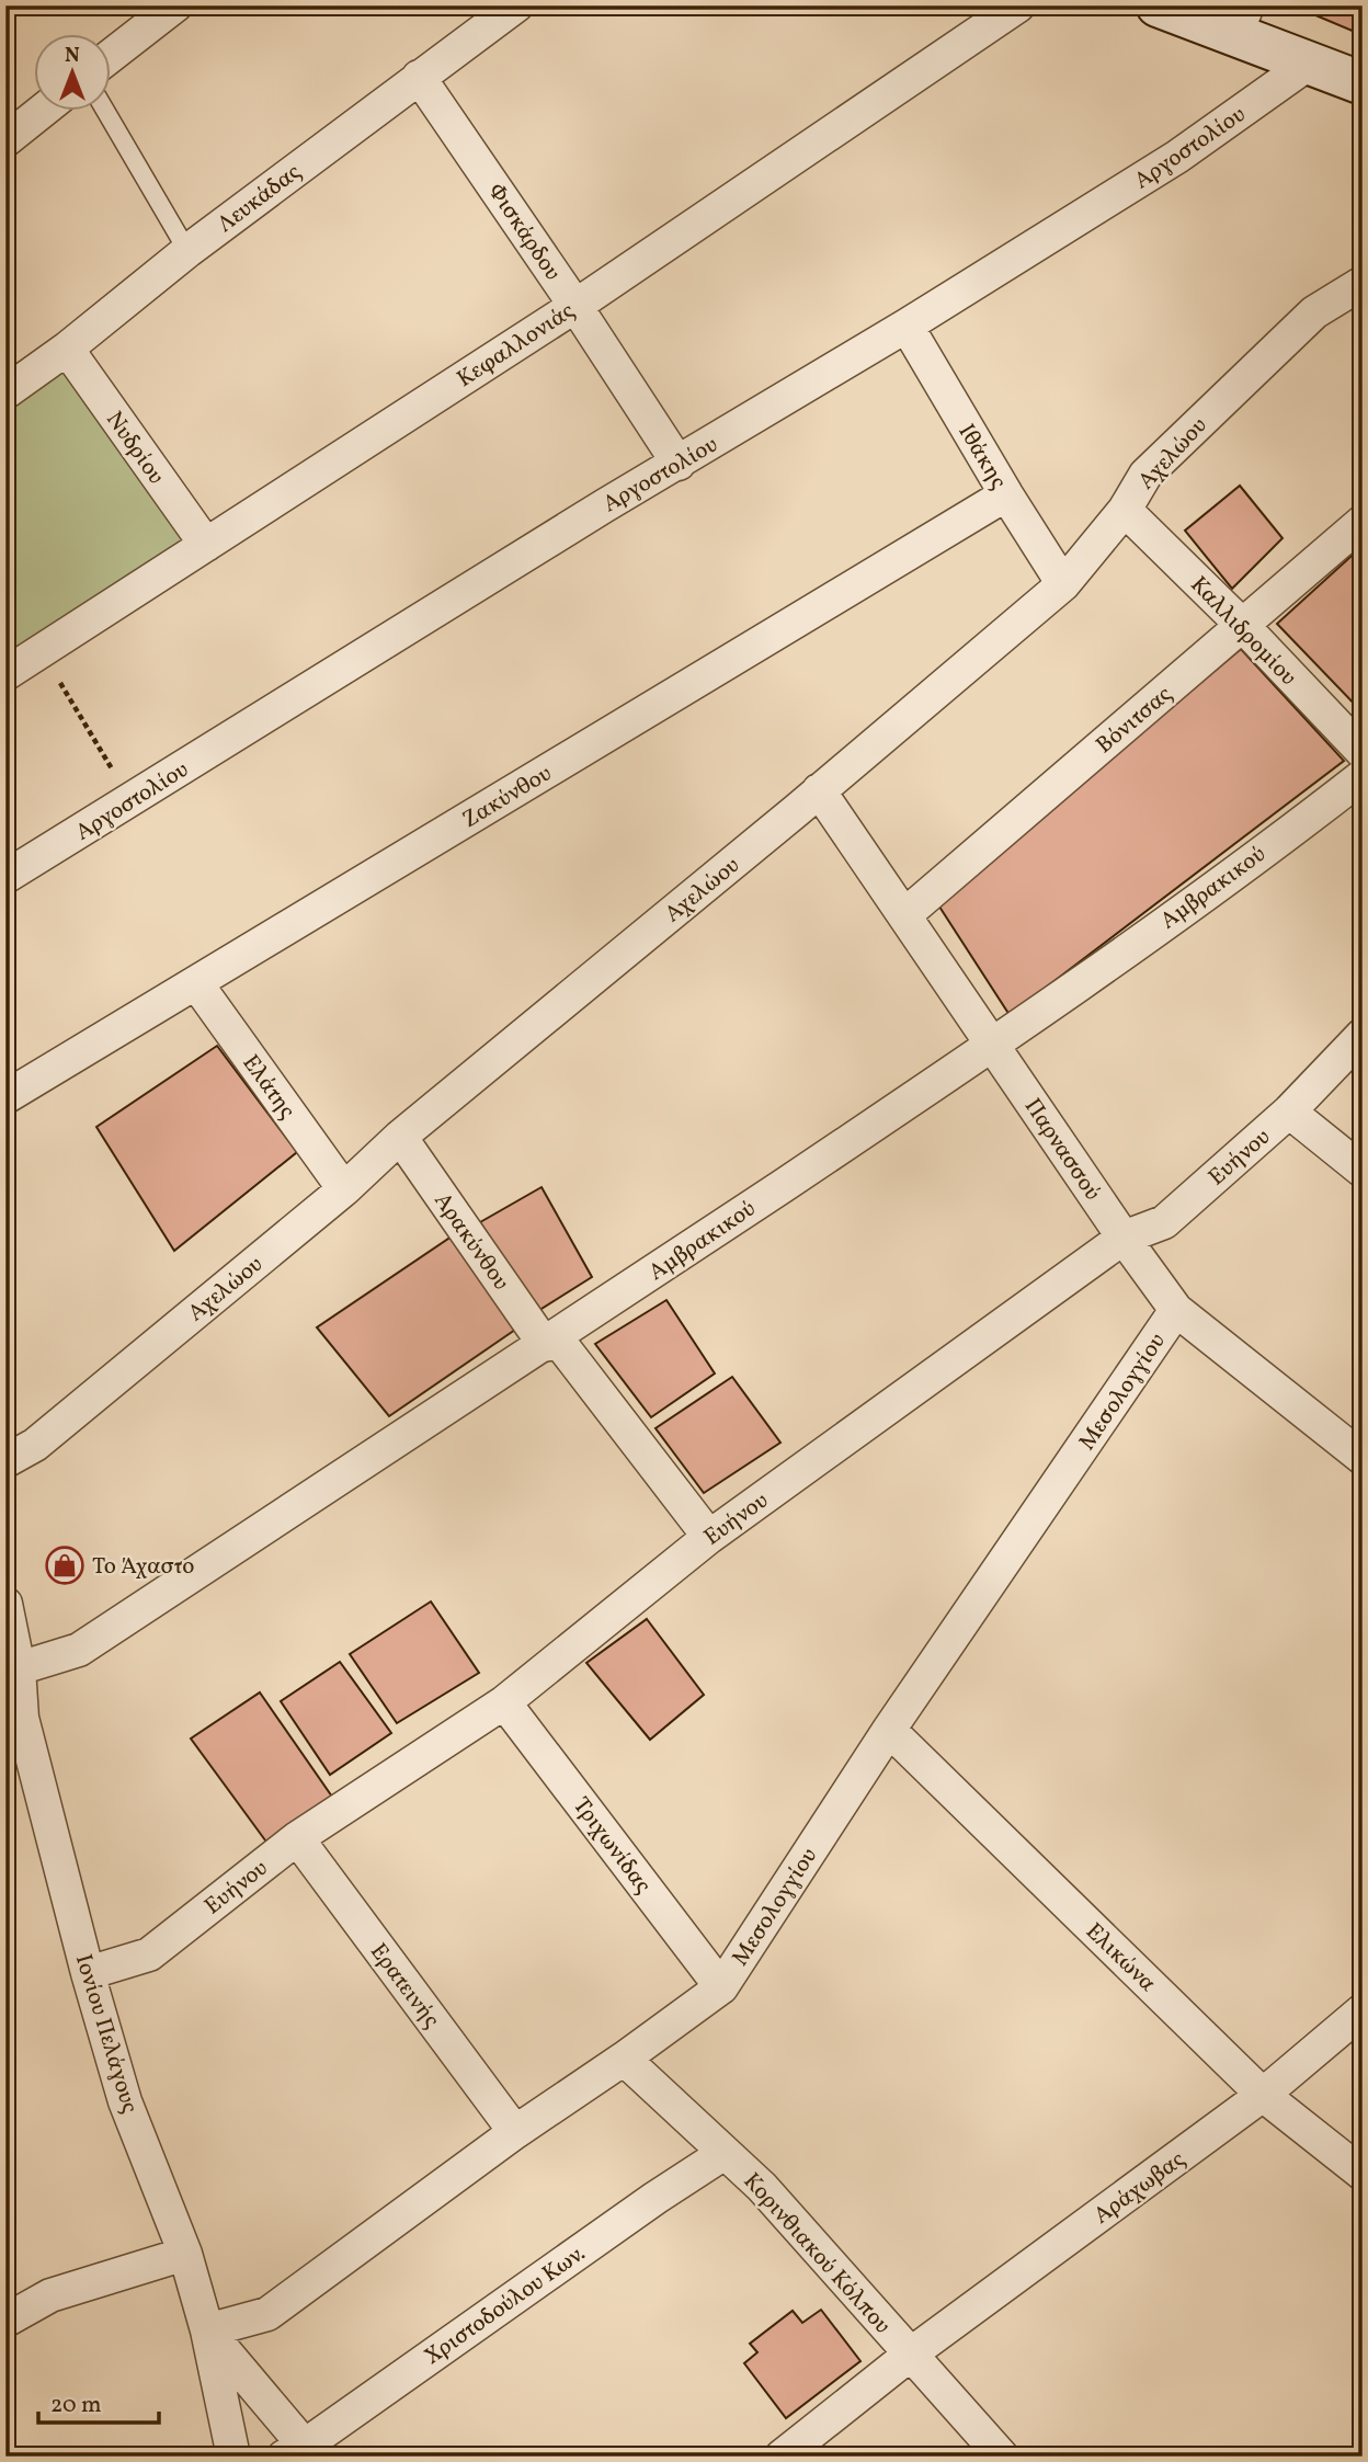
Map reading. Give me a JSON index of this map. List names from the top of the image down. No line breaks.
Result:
{"streets":{"street":["Αργοστολίου","Λευκάδας","Φισκάρδου","Κεφαλλονιάς","Νυδρίου","Αχελώου","Ιθάκης","Καλλιδρομίου","Βόνιτσας","Ζακύνθου","Αμβρακικού","Ελάτης","Παρνασσού","Ευήνου","Αρακύνθου","Μεσολογγίου","Τριχωνίδας","Ελικώνα","Ερατεινής","Ιονίου Πελάγους","Αράχωβας","Κορινθιακού Κόλπου","Χριστοδούλου Κων."]},"crossings":[["Αργοστολίου","Φισκάρδου"],["Αργοστολίου","Ιθάκης"],["Λευκάδας","Φισκάρδου"],["Λευκάδας","Νυδρίου"],["Φισκάρδου","Κεφαλλονιάς"],["Κεφαλλονιάς","Νυδρίου"],["Αχελώου","Ιθάκης"],["Αχελώου","Καλλιδρομίου"],["Αχελώου","Ελάτης"],["Αχελώου","Παρνασσού"],["Αχελώου","Αρακύνθου"],["Ιθάκης","Ζακύνθου"],["Καλλιδρομίου","Βόνιτσας"],["Βόνιτσας","Παρνασσού"],["Ζακύνθου","Ελάτης"],["Αμβρακικού","Παρνασσού"],["Αμβρακικού","Αρακύνθου"],["Αμβρακικού","Ιονίου Πελάγους"],["Παρνασσού","Ευήνου"],["Παρνασσού","Μεσολογγίου"],["Ευήνου","Αρακύνθου"],["Ευήνου","Τριχωνίδας"],["Ευήνου","Ερατεινής"],["Ευήνου","Ιονίου Πελάγους"],["Μεσολογγίου","Τριχωνίδας"],["Μεσολογγίου","Ελικώνα"],["Μεσολογγίου","Ερατεινής"],["Μεσολογγίου","Ιονίου Πελάγους"],["Μεσολογγίου","Κορινθιακού Κόλπου"],["Ελικώνα","Αράχωβας"],["Αράχωβας","Κορινθιακού Κόλπου"],["Κορινθιακού Κόλπου","Χριστοδούλου Κων."]],"places":{"shop":["Το Άχαστο"]},"scale_bar":"20 m","north":"top"}
